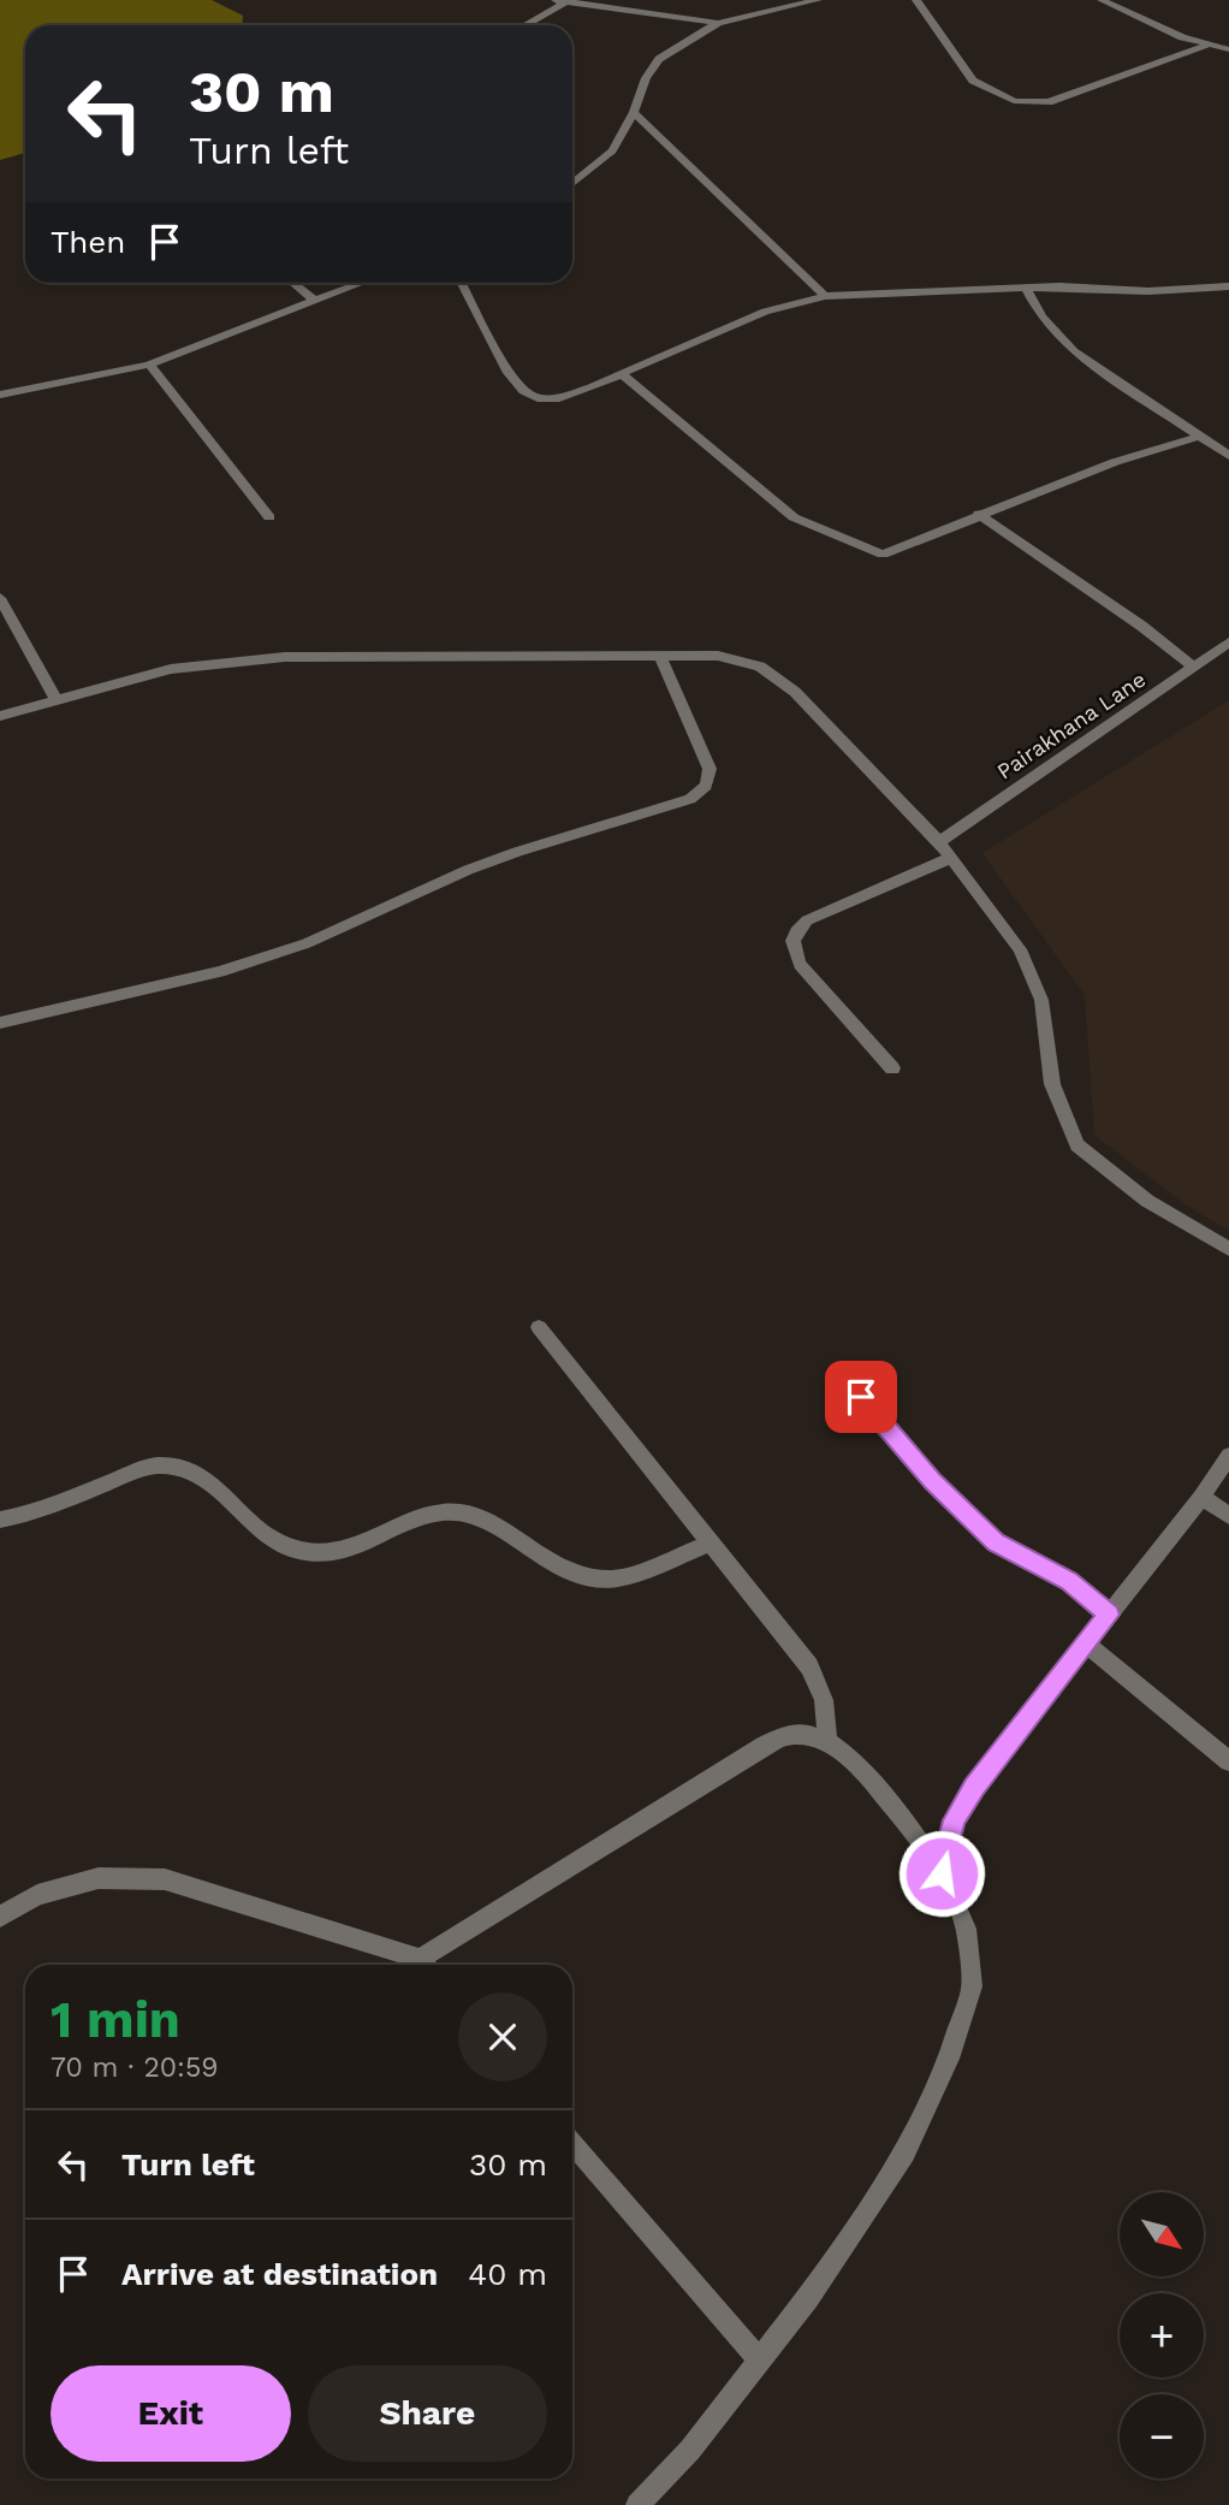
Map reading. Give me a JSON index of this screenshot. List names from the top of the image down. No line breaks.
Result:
{"streets":{"street":["Pairakhana Lane"]},"north":"bottom right","page":{"turn":["30 m","Turn left"],"then":"Then","heading":["1 min","70 m · 20:59"],"list":[{"name":"Turn left","value":"30 m"},{"name":"Arrive at destination","value":"40 m"}],"map_buttons":["+","−"],"buttons":["Exit","Share"]}}
